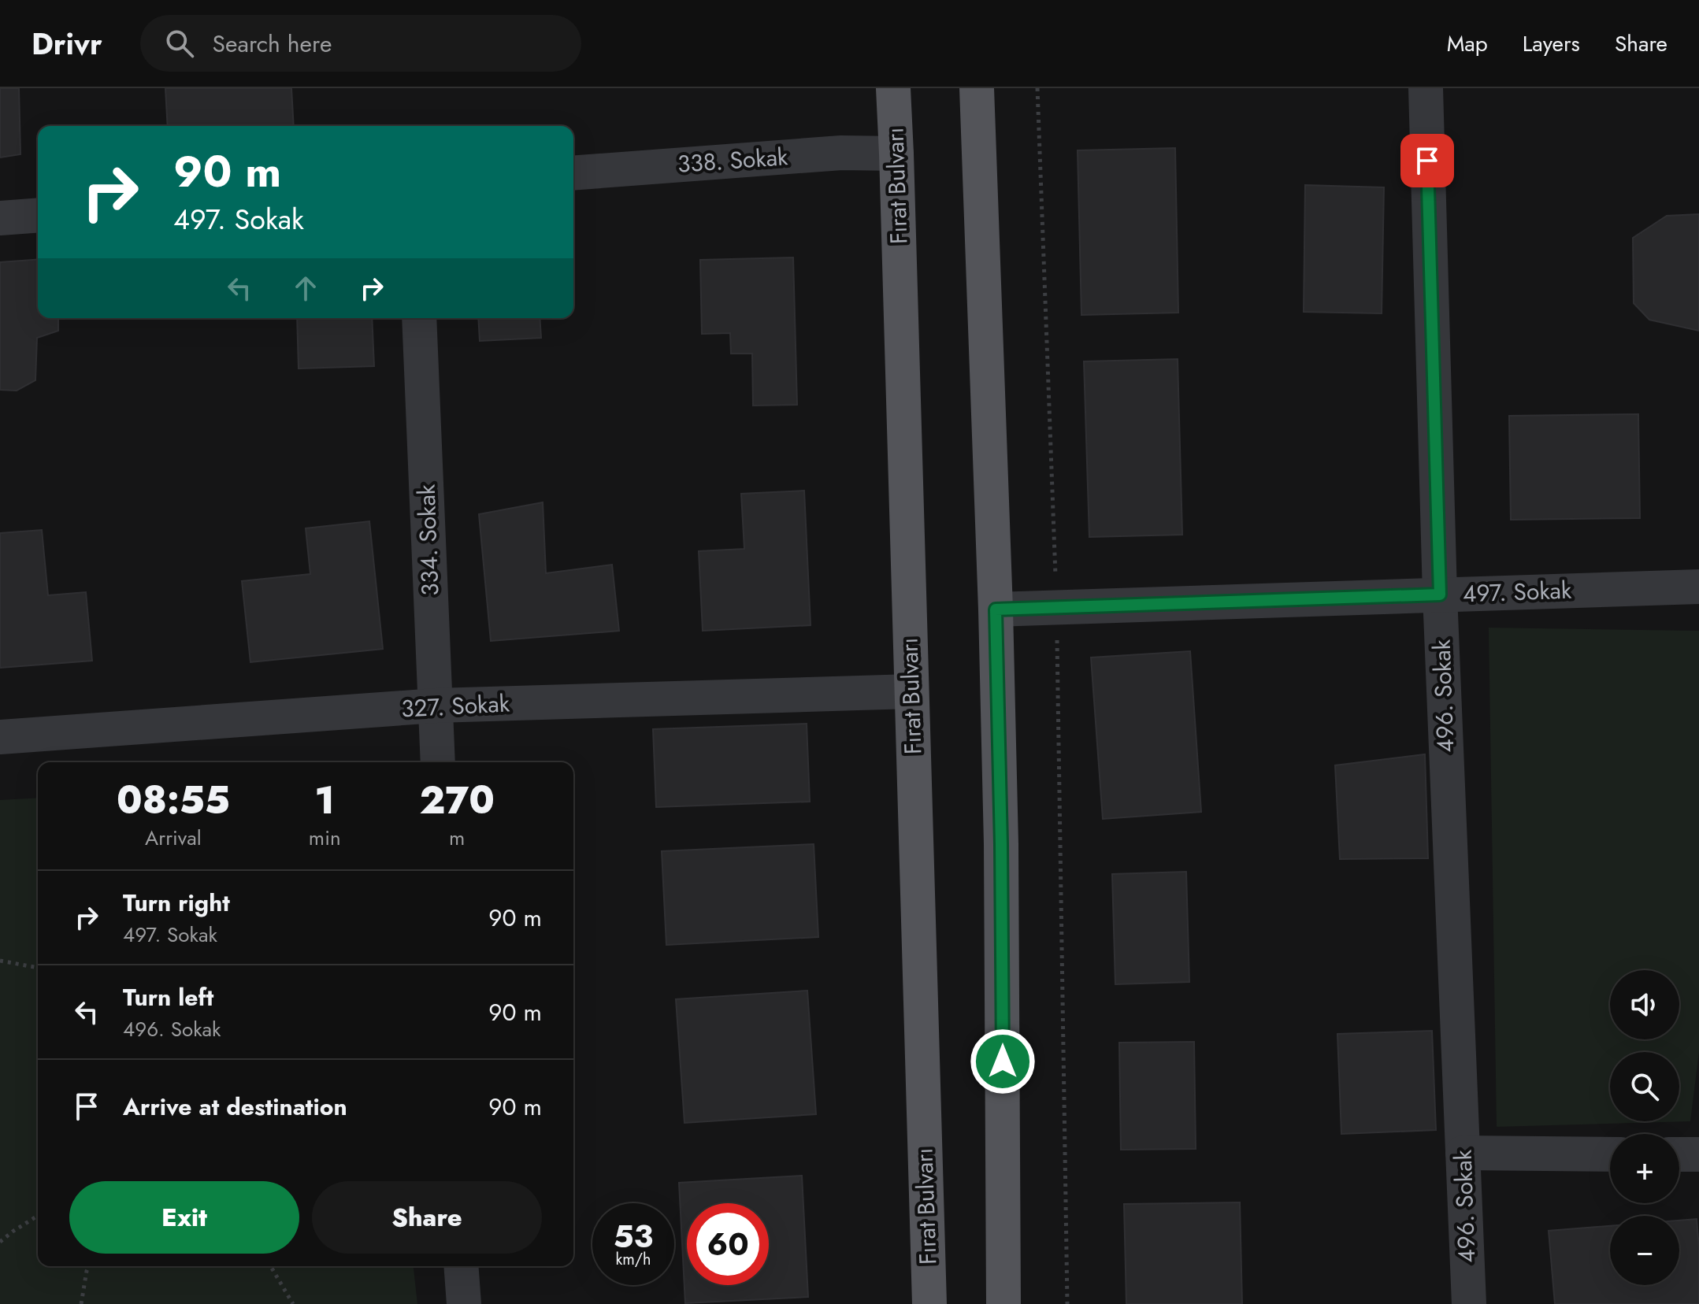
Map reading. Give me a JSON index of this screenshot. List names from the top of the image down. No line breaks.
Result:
{"streets":{"main road":["Fırat Bulvarı"],"street":["338. Sokak","334. Sokak","497. Sokak","496. Sokak","327. Sokak"]},"crossings":[["338. Sokak","Fırat Bulvarı"],["Fırat Bulvarı","327. Sokak"],["334. Sokak","327. Sokak"],["497. Sokak","496. Sokak"]],"page":{"header":"Drivr","search":"Search here","nav":["Map","Layers","Share"],"turn":["90 m","497. Sokak"],"eta":["08:55","Arrival","1","min","270","m"],"list":[{"name":"Turn right","note":"497. Sokak","value":"90 m"},{"name":"Turn left","note":"496. Sokak","value":"90 m"},{"name":"Arrive at destination","value":"90 m"}],"map_buttons":["+","−"],"buttons":["Exit","Share"],"speed":"53 km/h","limit":"60"}}
